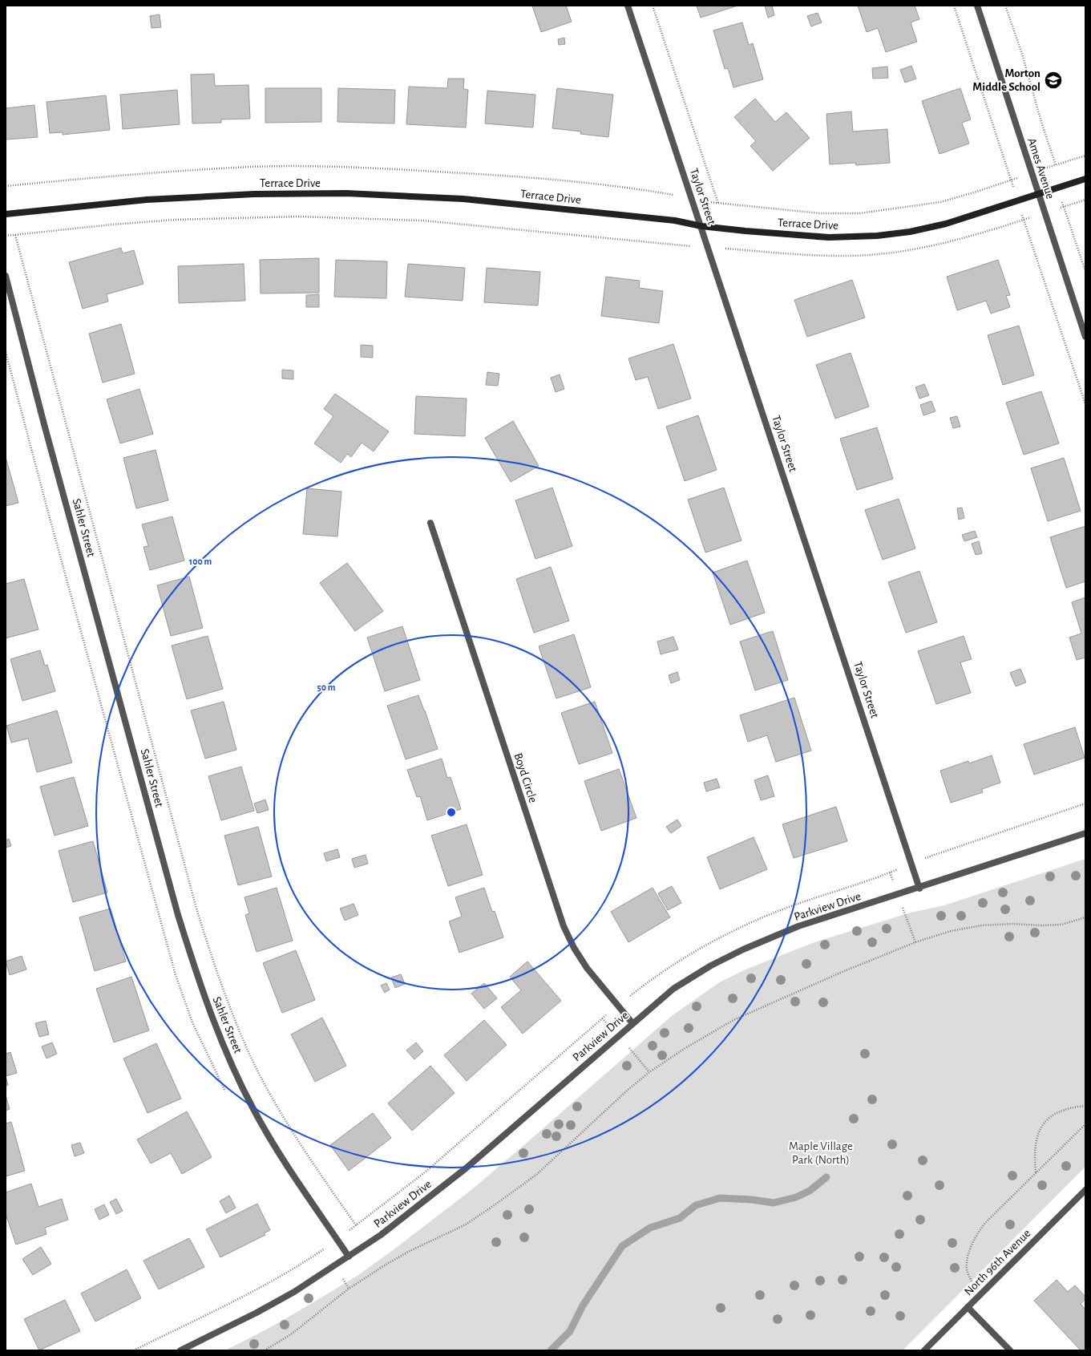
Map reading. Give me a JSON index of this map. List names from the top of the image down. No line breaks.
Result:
{"streets":{"street":["Ames Avenue","Terrace Drive","Taylor Street","Sahler Street","Boyd Circle","Parkview Drive","North 96th Avenue"]},"crossings":[["Ames Avenue","Terrace Drive"],["Terrace Drive","Taylor Street"],["Taylor Street","Parkview Drive"],["Sahler Street","Parkview Drive"],["Boyd Circle","Parkview Drive"]],"parks":["Maple Village Park (North)"],"places":{"school or university":["Morton Middle School"]},"rings":["100 m","50 m"]}
